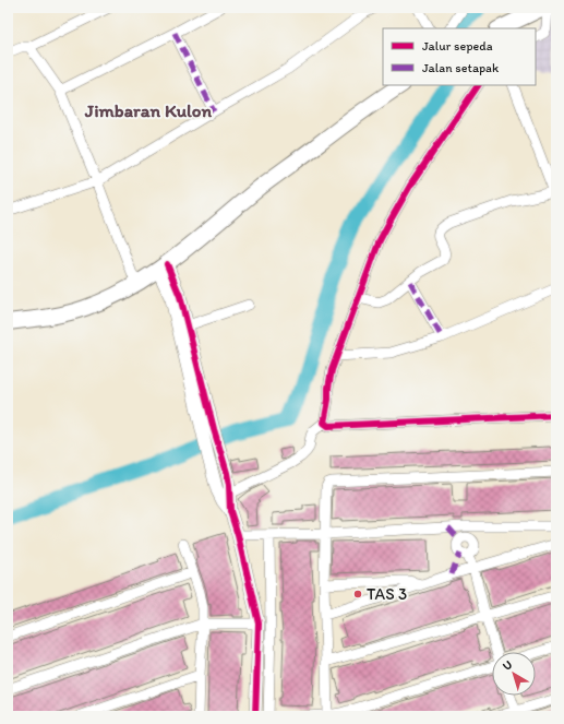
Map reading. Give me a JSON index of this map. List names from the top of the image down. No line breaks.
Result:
{"districts":["Jimbaran Kulon"],"places":["TAS 3"],"legend":["Jalur sepeda","Jalan setapak"],"north":"top left"}
